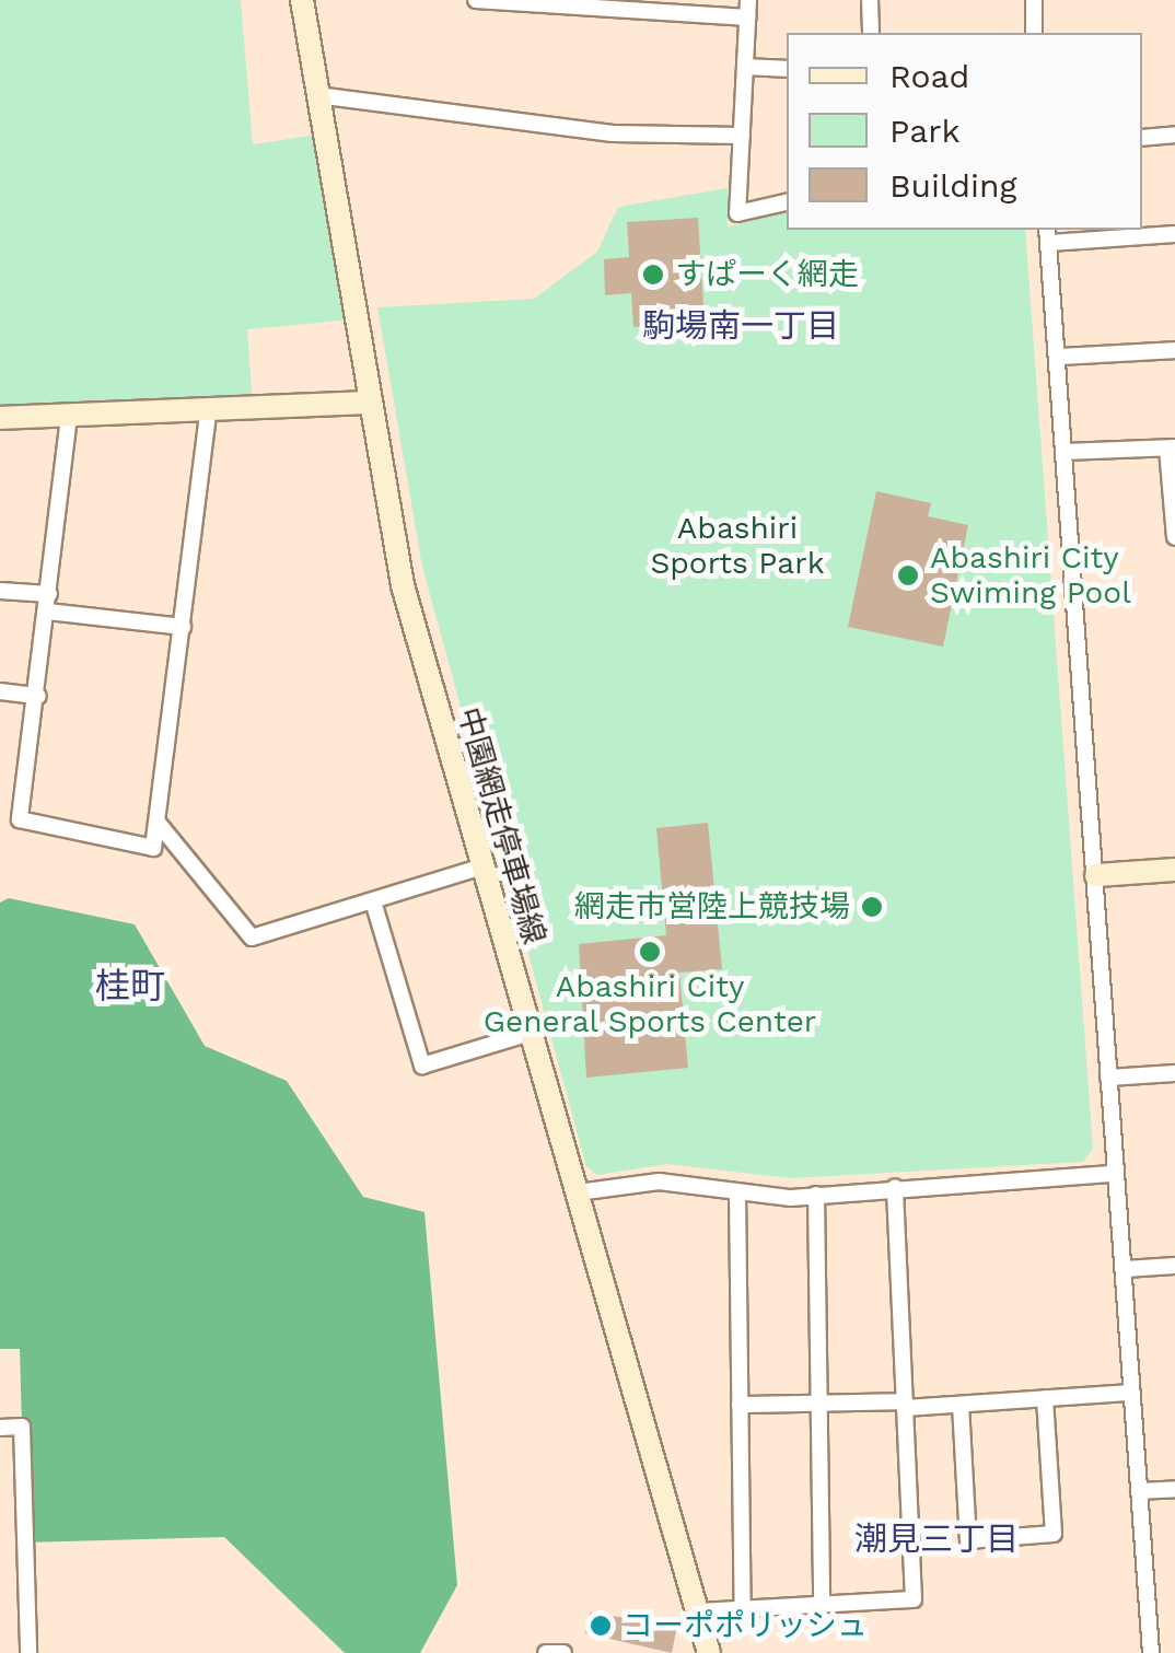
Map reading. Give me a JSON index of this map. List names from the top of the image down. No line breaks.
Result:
{"streets":{"main road":["中園網走停車場線"]},"districts":["駒場南一丁目","桂町","潮見三丁目"],"parks":["Abashiri Sports Park"],"places":["すぱーく網走","Abashiri City Swiming Pool","網走市営陸上競技場","Abashiri City General Sports Center","コーポポリッシュ"],"legend":["Road","Park","Building"]}
